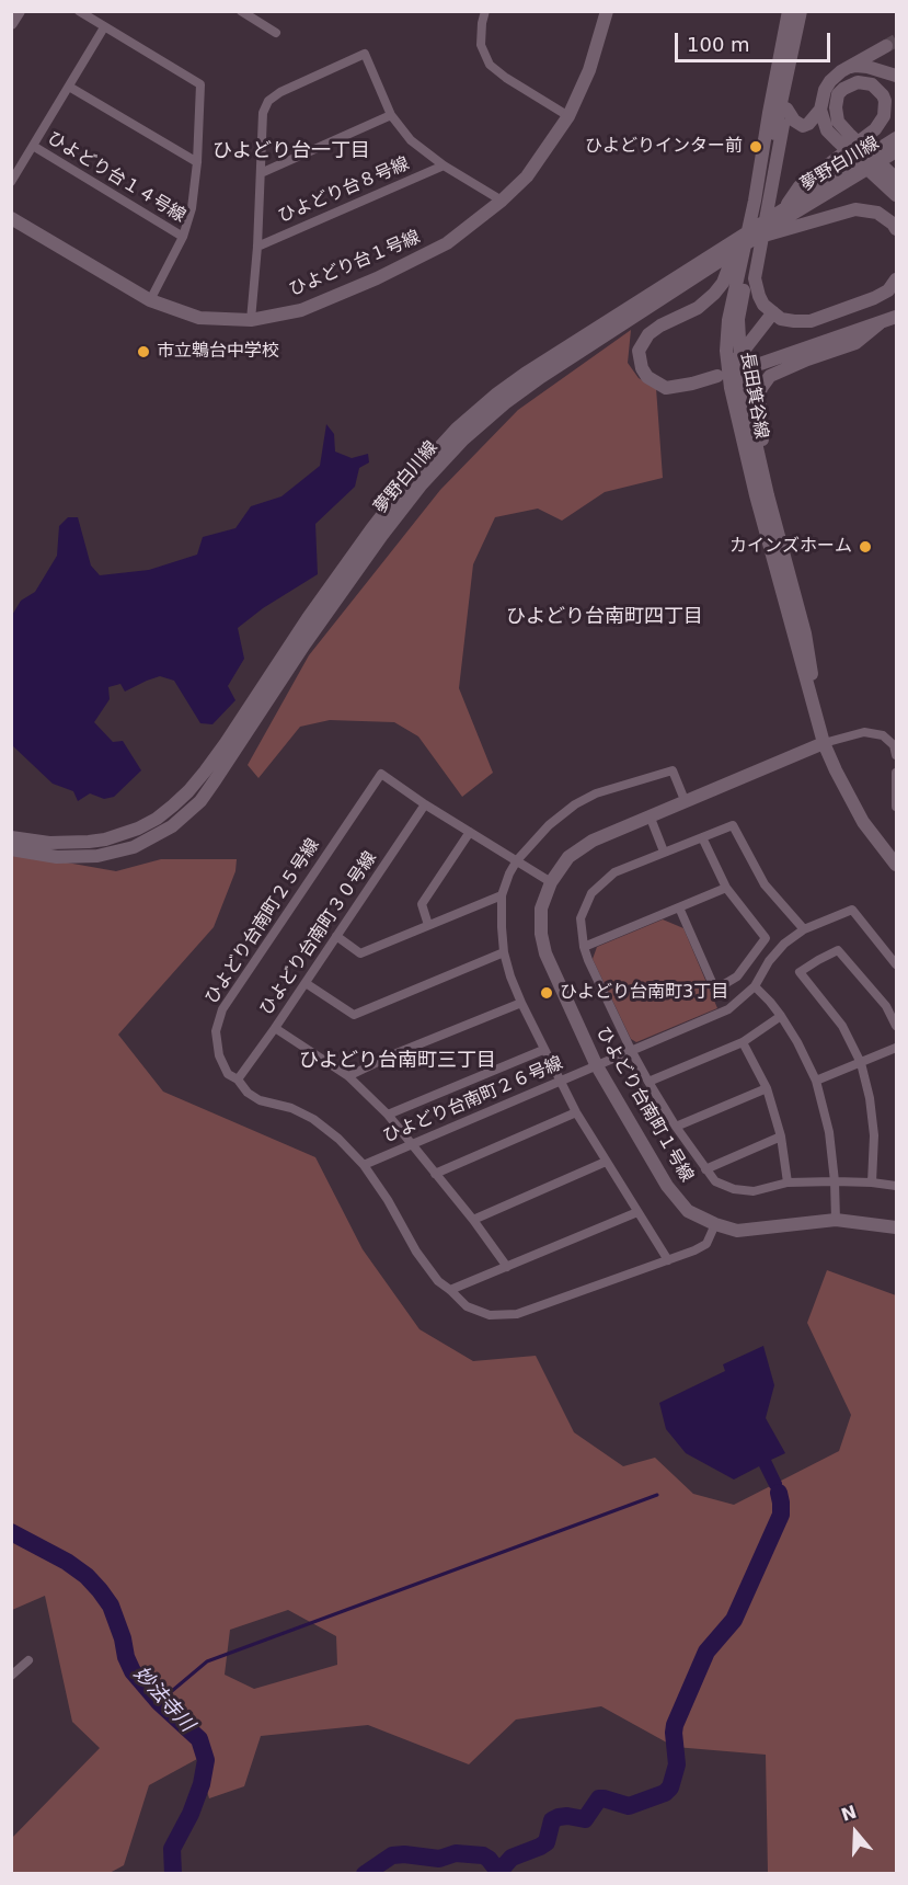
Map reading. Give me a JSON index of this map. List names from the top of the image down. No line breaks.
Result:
{"streets":{"street":["夢野白川線","ひよどり台１４号線","ひよどり台８号線","ひよどり台１号線","長田箕谷線","ひよどり台南町２５号線","ひよどり台南町３０号線","ひよどり台南町２６号線","ひよどり台南町１号線"]},"crossings":[["長田箕谷線","ひよどり台南町１号線"],["ひよどり台南町２５号線","ひよどり台南町３０号線"],["ひよどり台南町２５号線","ひよどり台南町２６号線"],["ひよどり台南町２５号線","ひよどり台南町１号線"],["ひよどり台南町２６号線","ひよどり台南町１号線"]],"districts":["ひよどり台一丁目","ひよどり台南町四丁目","ひよどり台南町三丁目"],"water":["妙法寺川"],"places":["ひよどりインター前","市立鵯台中学校","カインズホーム","ひよどり台南町3丁目"],"scale_bar":"100 m","north":"top"}
